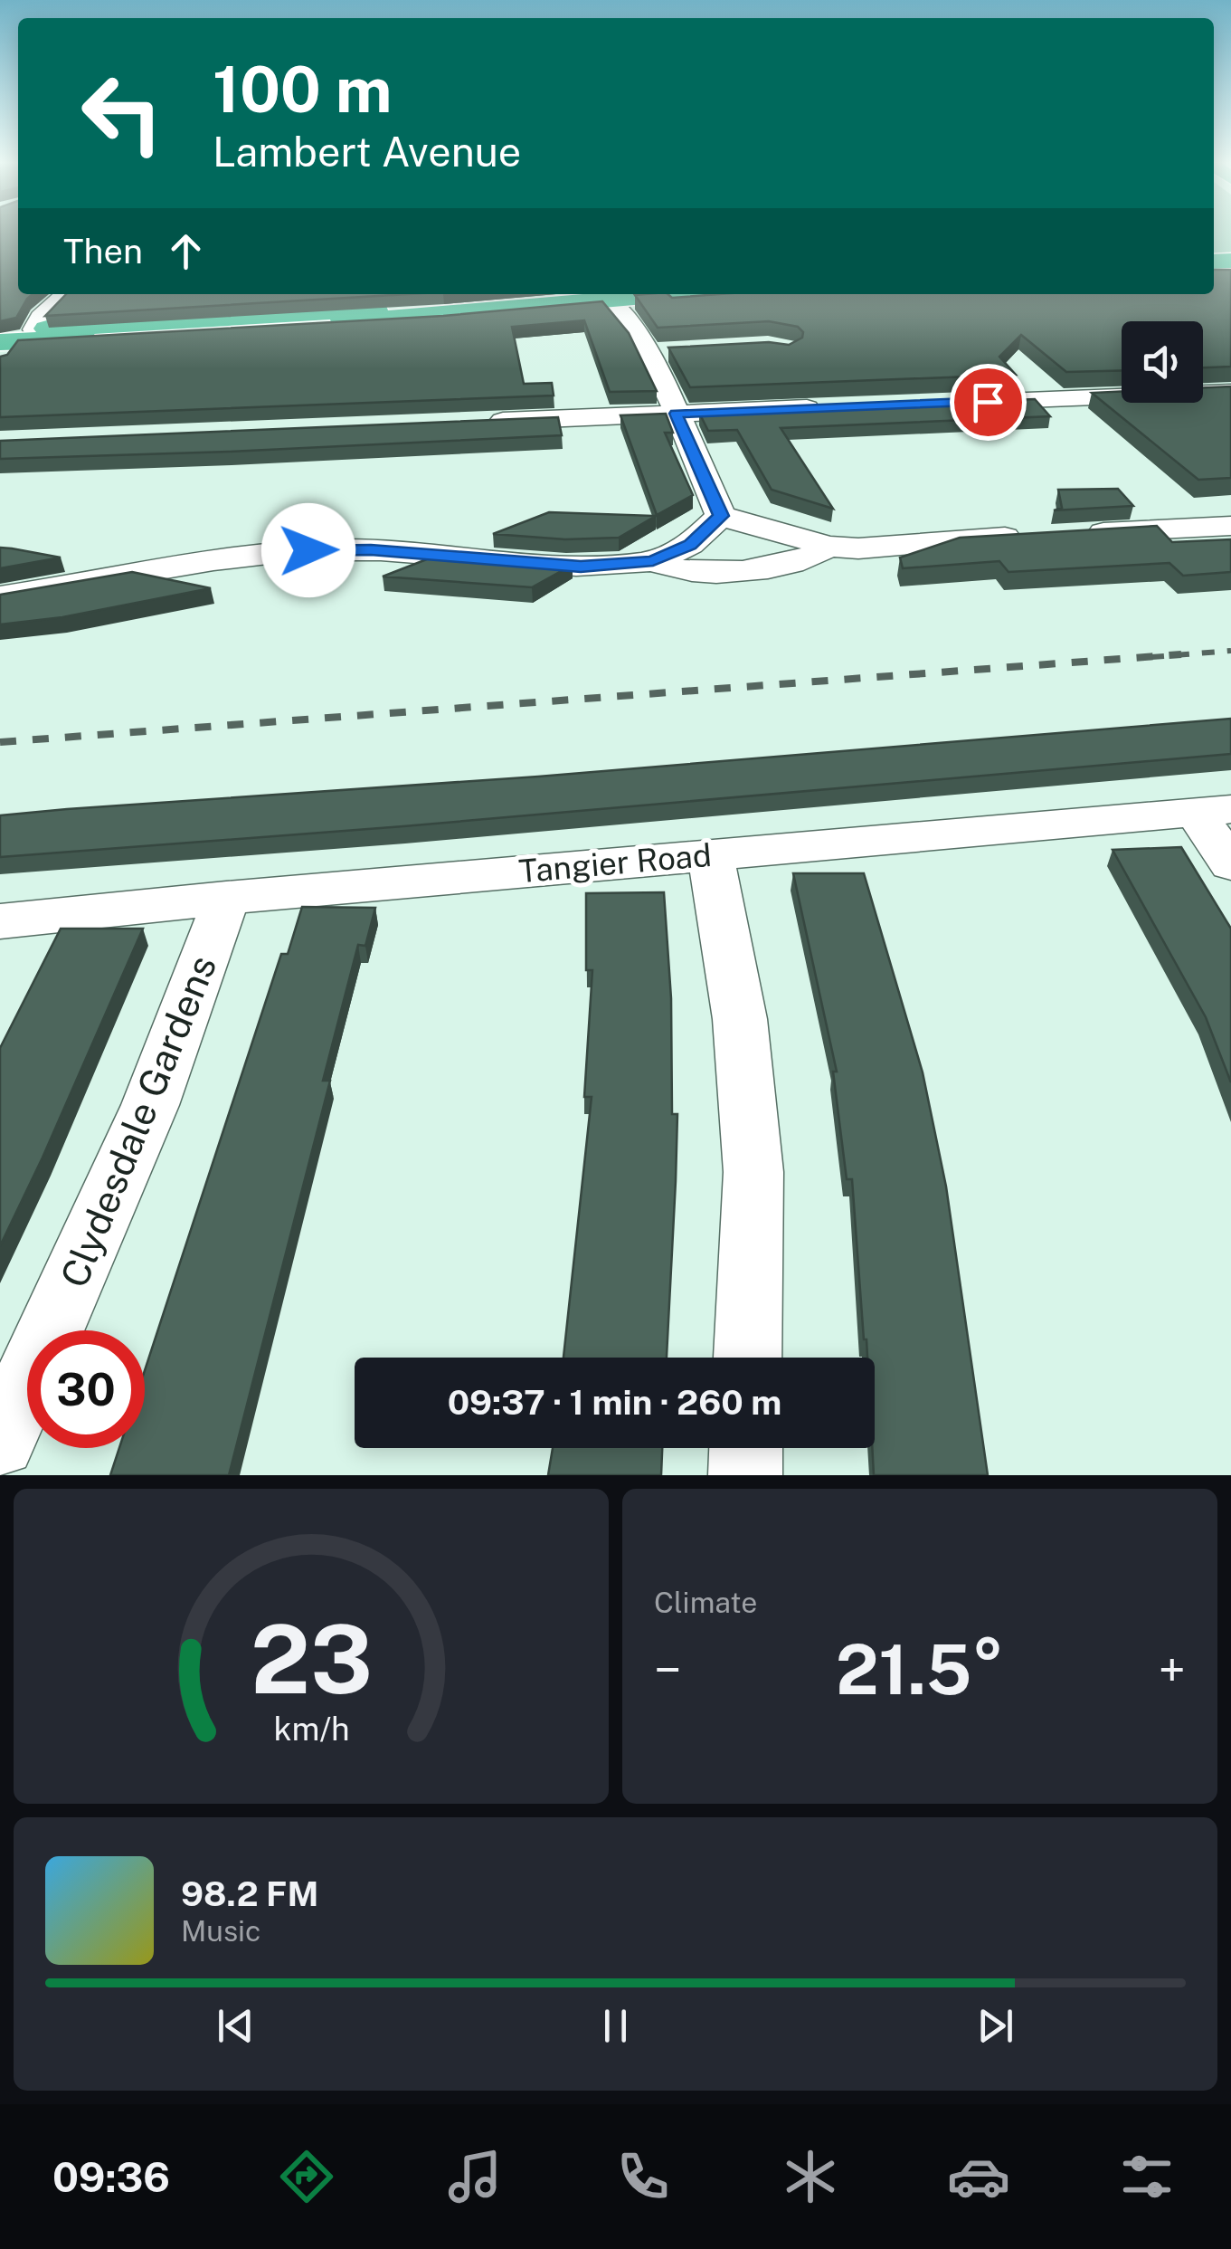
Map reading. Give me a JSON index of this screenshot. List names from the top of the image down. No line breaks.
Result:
{"streets":{"street":["Tangier Road","Clydesdale Gardens"]},"crossings":[["Tangier Road","Clydesdale Gardens"]],"page":{"turn":["100 m","Lambert Avenue"],"then":"Then","limit":"30","trip":"09:37 · 1 min · 260 m","tile":"Climate","heat":["−","21.5°","+"],"song":["98.2 FM","Music"],"tabs":"09:36","gauge":["23","km/h"]}}
